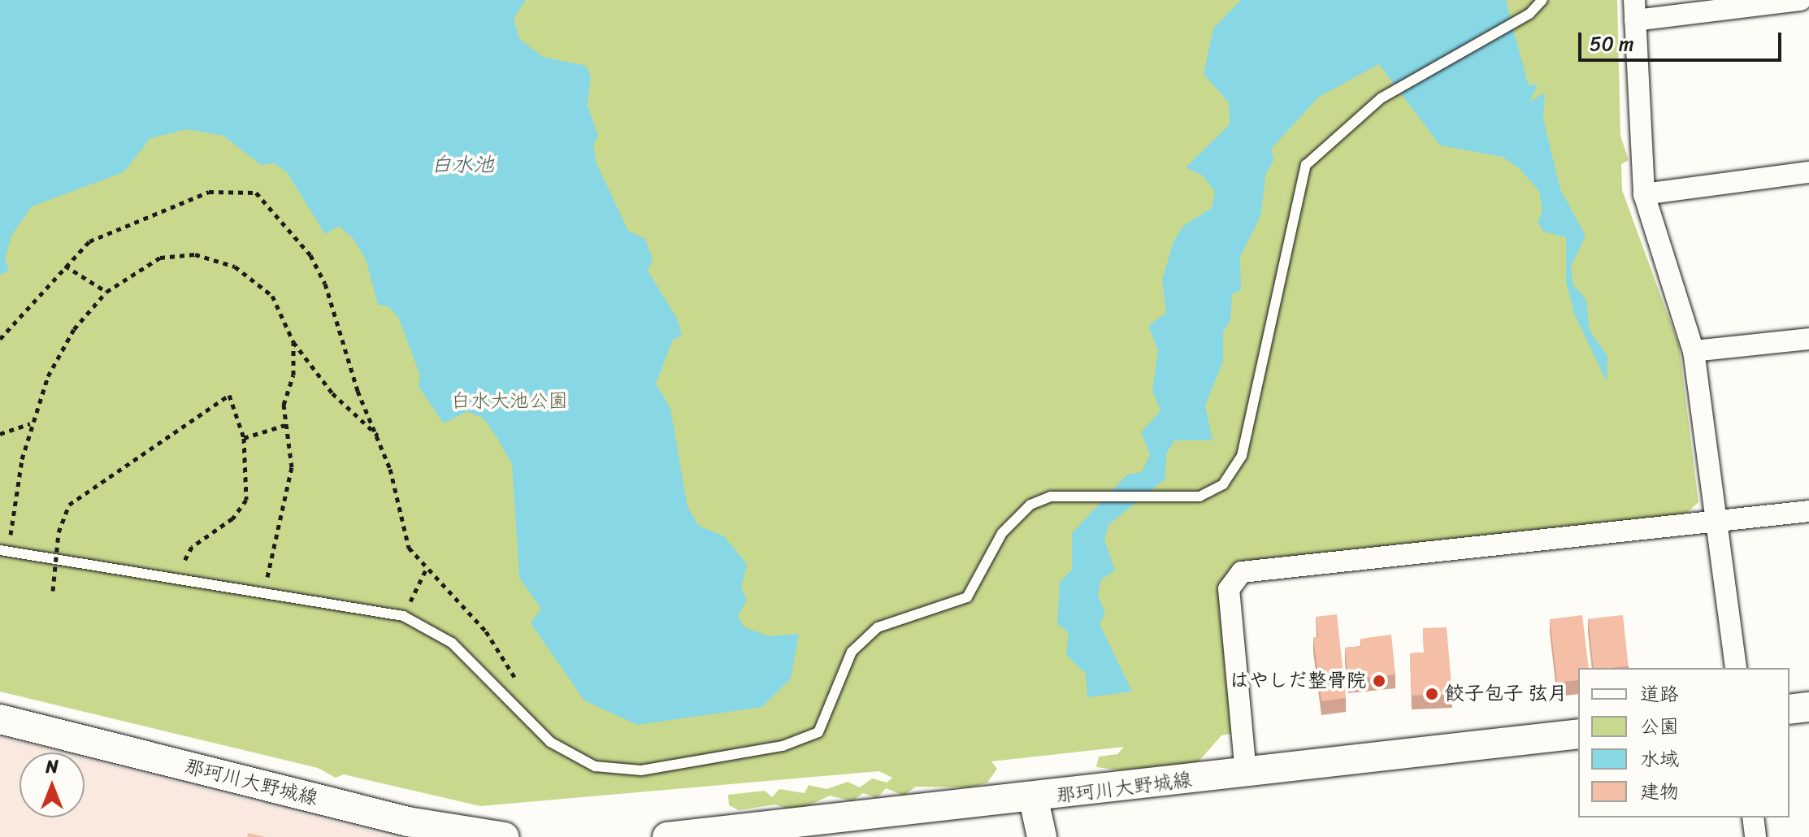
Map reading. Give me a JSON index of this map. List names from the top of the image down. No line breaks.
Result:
{"streets":{"main road":["那珂川大野城線"]},"water":["白水池"],"parks":["白水大池公園"],"places":["はやしだ整骨院","餃子包子 弦月"],"legend":["道路","公園","水域","建物"],"scale_bar":"50 m","north":"top"}
